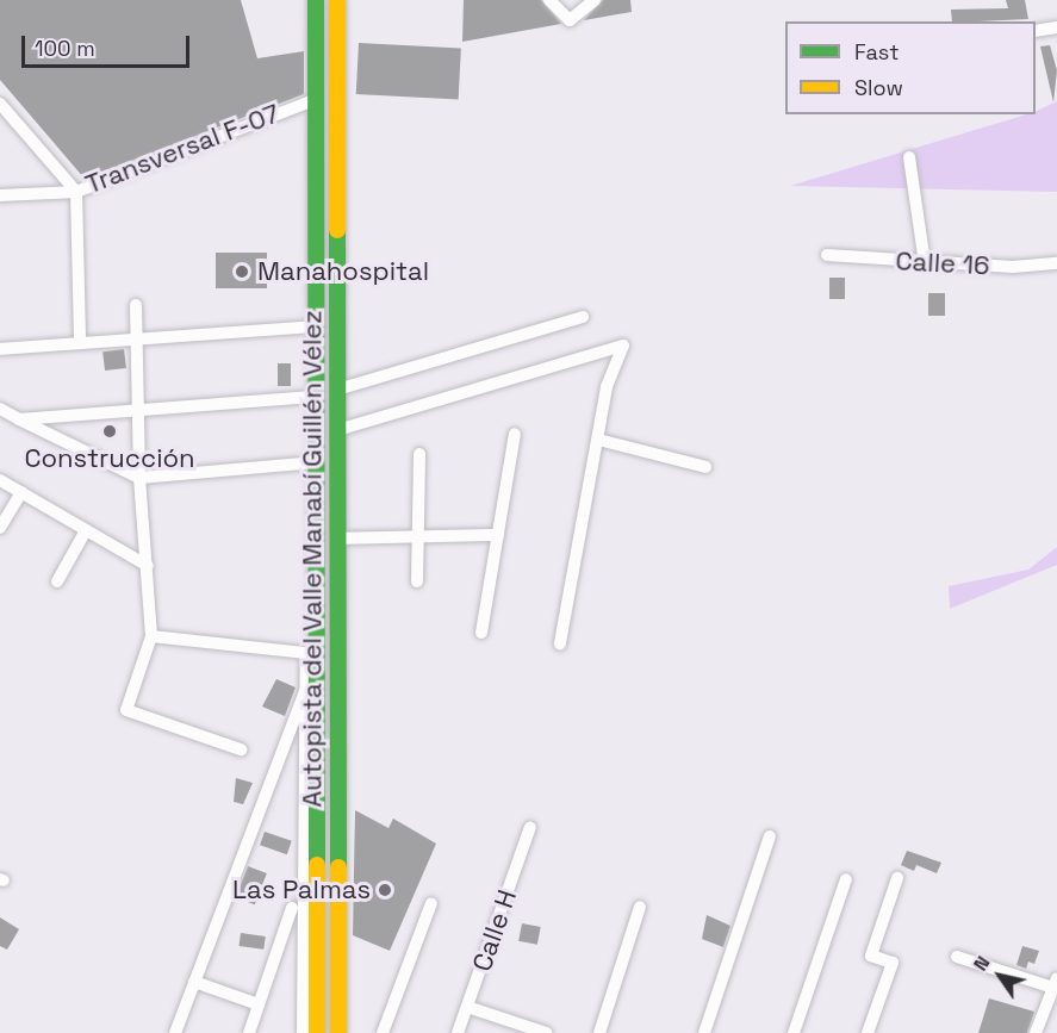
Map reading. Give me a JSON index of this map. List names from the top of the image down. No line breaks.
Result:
{"streets":{"main road":["Autopista del Valle Manabí Guillén Vélez"],"street":["Transversal F-07","Calle 16","Calle H"]},"crossings":[["Transversal F-07","Autopista del Valle Manabí Guillén Vélez"]],"places":["Manahospital","Construcción","Las Palmas"],"legend":["Fast","Slow"],"scale_bar":"100 m","north":"top left"}
